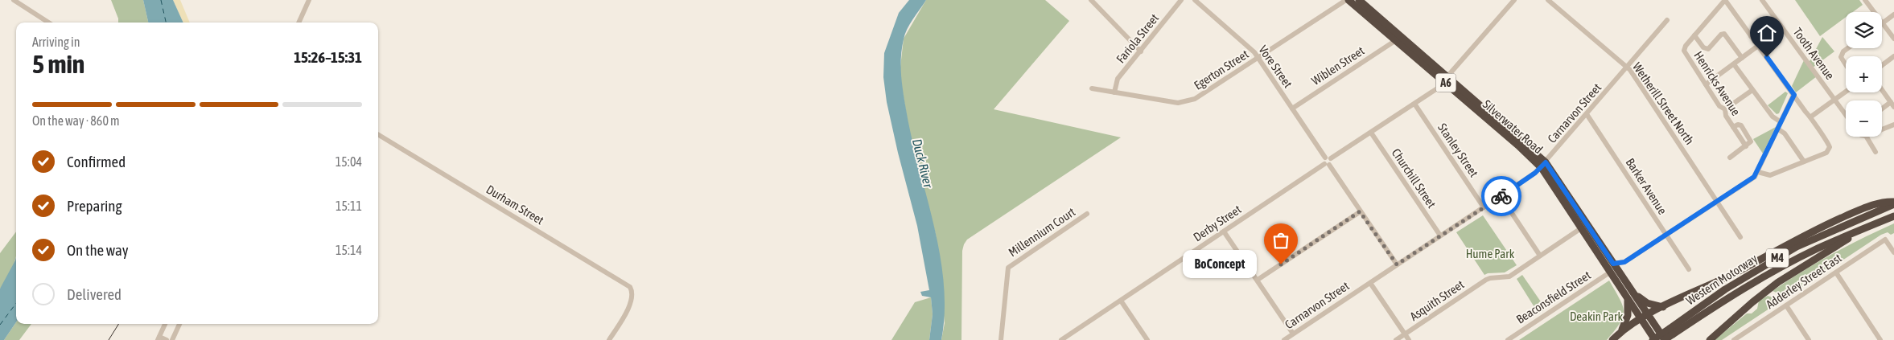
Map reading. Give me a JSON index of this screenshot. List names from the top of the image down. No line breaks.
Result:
{"streets":{"highway":["A6","Silverwater Road","M4","Western Motorway"],"street":["Fariola Street","Tooth Avenue","Wiblen Street","Vore Street","Egerton Street","Henricks Avenue","Wetherill Street North","Carnarvon Street","Stanley Street","Churchill Street","Barker Avenue","Durham Street","Derby Street","Millennium Court","Adderley Street East","Beaconsfield Street","Asquith Street"]},"crossings":[["Fariola Street","Egerton Street"],["Wiblen Street","Vore Street"],["Wiblen Street","Silverwater Road"],["Vore Street","Egerton Street"],["Egerton Street","Silverwater Road"],["Wetherill Street North","Carnarvon Street"],["Carnarvon Street","Silverwater Road"],["Carnarvon Street","Stanley Street"],["Carnarvon Street","Churchill Street"],["Carnarvon Street","Barker Avenue"],["Silverwater Road","Western Motorway"],["Silverwater Road","Beaconsfield Street"]],"water":["Duck River"],"parks":["Hume Park","Deakin Park"],"places":["BoConcept"],"page":{"map_buttons":["+","−"],"heading":["5 min","Arriving in","15:26–15:31"],"bar":"On the way · 860 m","list":[["Confirmed","15:04"],["Preparing","15:11"],["On the way","15:14"],"Delivered"],"bubble":"BoConcept"}}
